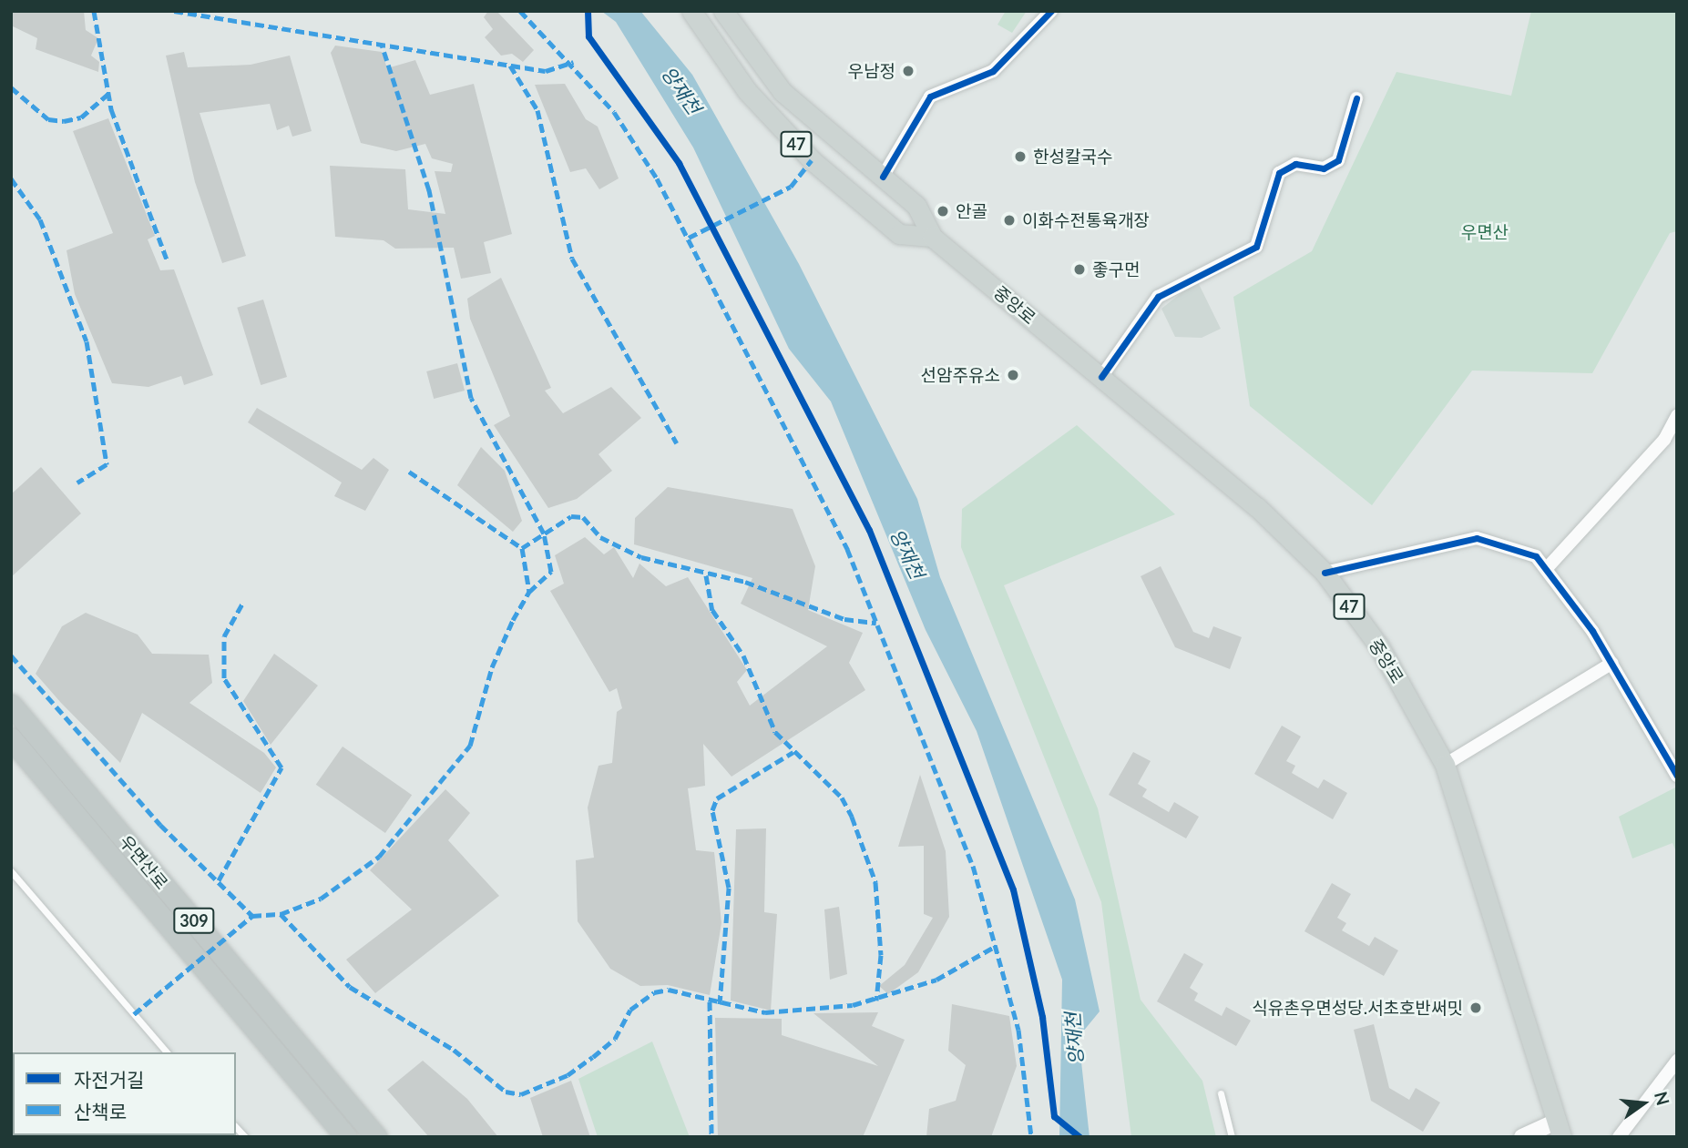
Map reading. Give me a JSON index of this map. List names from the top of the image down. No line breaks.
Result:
{"streets":{"highway":["우면산로","309"],"main road":["47","중앙로"]},"crossings":[["47","중앙로"]],"water":["양재천"],"parks":["우면산"],"places":["우남정","한성칼국수","안골","이화수전통육개장","좋구먼","선암주유소","식유촌우면성당.서초호반써밋"],"legend":["자전거길","산책로"],"north":"right"}
